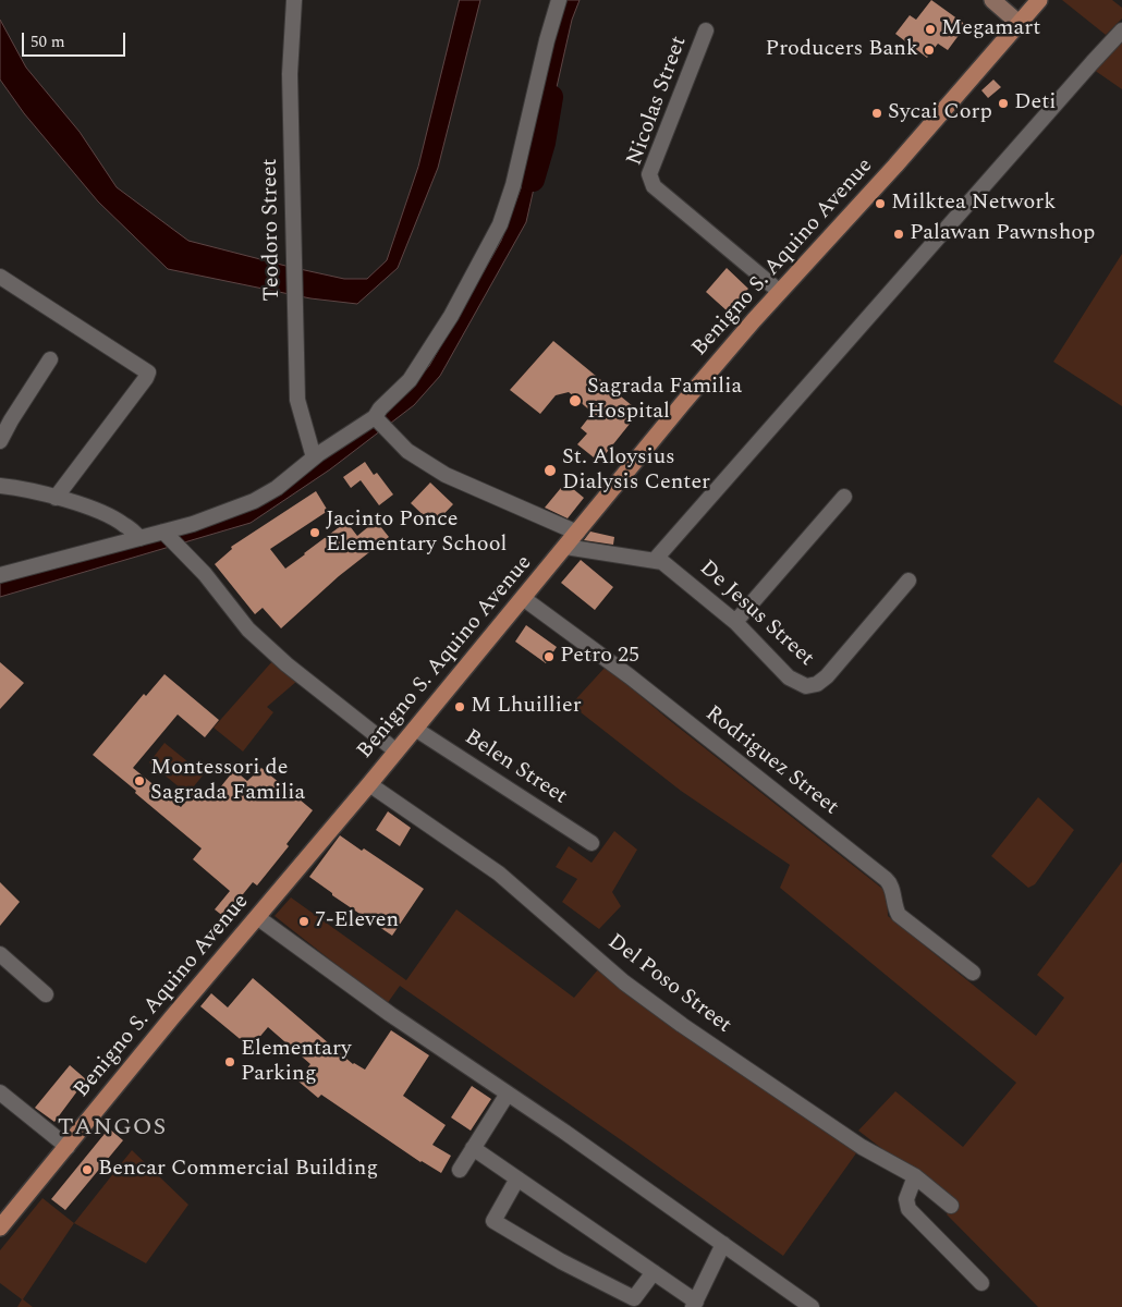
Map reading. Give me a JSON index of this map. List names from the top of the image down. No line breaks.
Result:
{"streets":{"main road":["Benigno S. Aquino Avenue"],"street":["Nicolas Street","Teodoro Street","De Jesus Street","Rodriguez Street","Belen Street","Del Poso Street"]},"crossings":[["Nicolas Street","Benigno S. Aquino Avenue"],["Benigno S. Aquino Avenue","De Jesus Street"],["Benigno S. Aquino Avenue","Rodriguez Street"],["Benigno S. Aquino Avenue","Belen Street"],["Benigno S. Aquino Avenue","Del Poso Street"]],"districts":["TANGOS"],"places":["Megamart","Producers Bank","Deti","Sycai Corp","Milktea Network","Palawan Pawnshop","Sagrada Familia Hospital","St. Aloysius Dialysis Center","Jacinto Ponce Elementary School","Petro 25","M Lhuillier","Montessori de Sagrada Familia","7-Eleven","Elementary Parking","Bencar Commercial Building"],"scale_bar":"50 m"}
